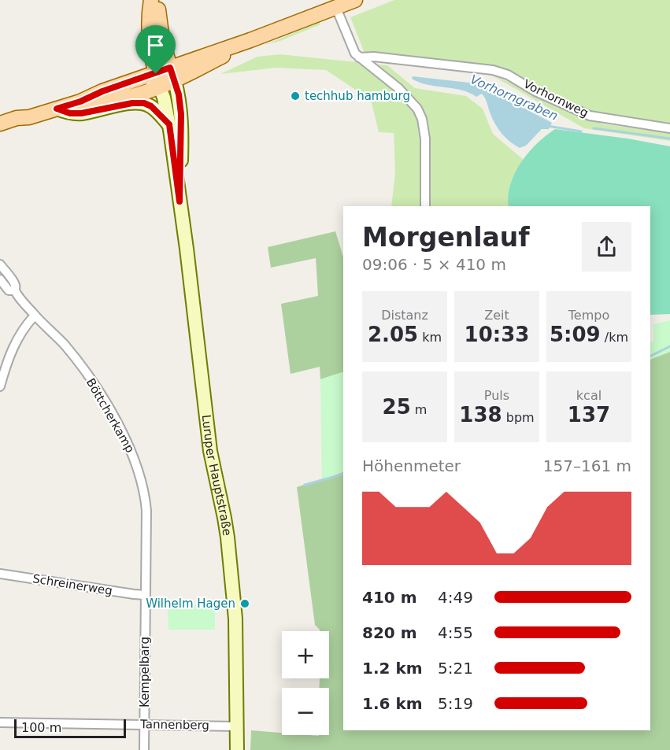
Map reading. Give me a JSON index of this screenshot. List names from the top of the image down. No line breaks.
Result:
{"streets":{"main road":["Luruper Hauptstraße"],"street":["Vorhornweg","Böttcherkamp","Schreinerweg","Kempelbarg","Tannenberg"]},"crossings":[["Böttcherkamp","Schreinerweg"],["Böttcherkamp","Kempelbarg"],["Luruper Hauptstraße","Tannenberg"],["Schreinerweg","Kempelbarg"],["Kempelbarg","Tannenberg"]],"water":["Vorhorngraben"],"places":["techhub hamburg","Wilhelm Hagen"],"scale_bar":"100 m","page":{"heading":["Morgenlauf","09:06 · 5 × 410 m"],"stats":[["Distanz","2.05 km"],["Zeit","10:33"],["Tempo","5:09 /km"],["25 m"],["Puls","138 bpm"],["kcal","137"]],"chart":["Höhenmeter","157–161 m"],"list":[{"name":"410 m","note":"4:49"},{"name":"820 m","note":"4:55"},{"name":"1.2 km","note":"5:21"},{"name":"1.6 km","note":"5:19"}],"map_buttons":["+","−"],"scale":"100 m"}}
